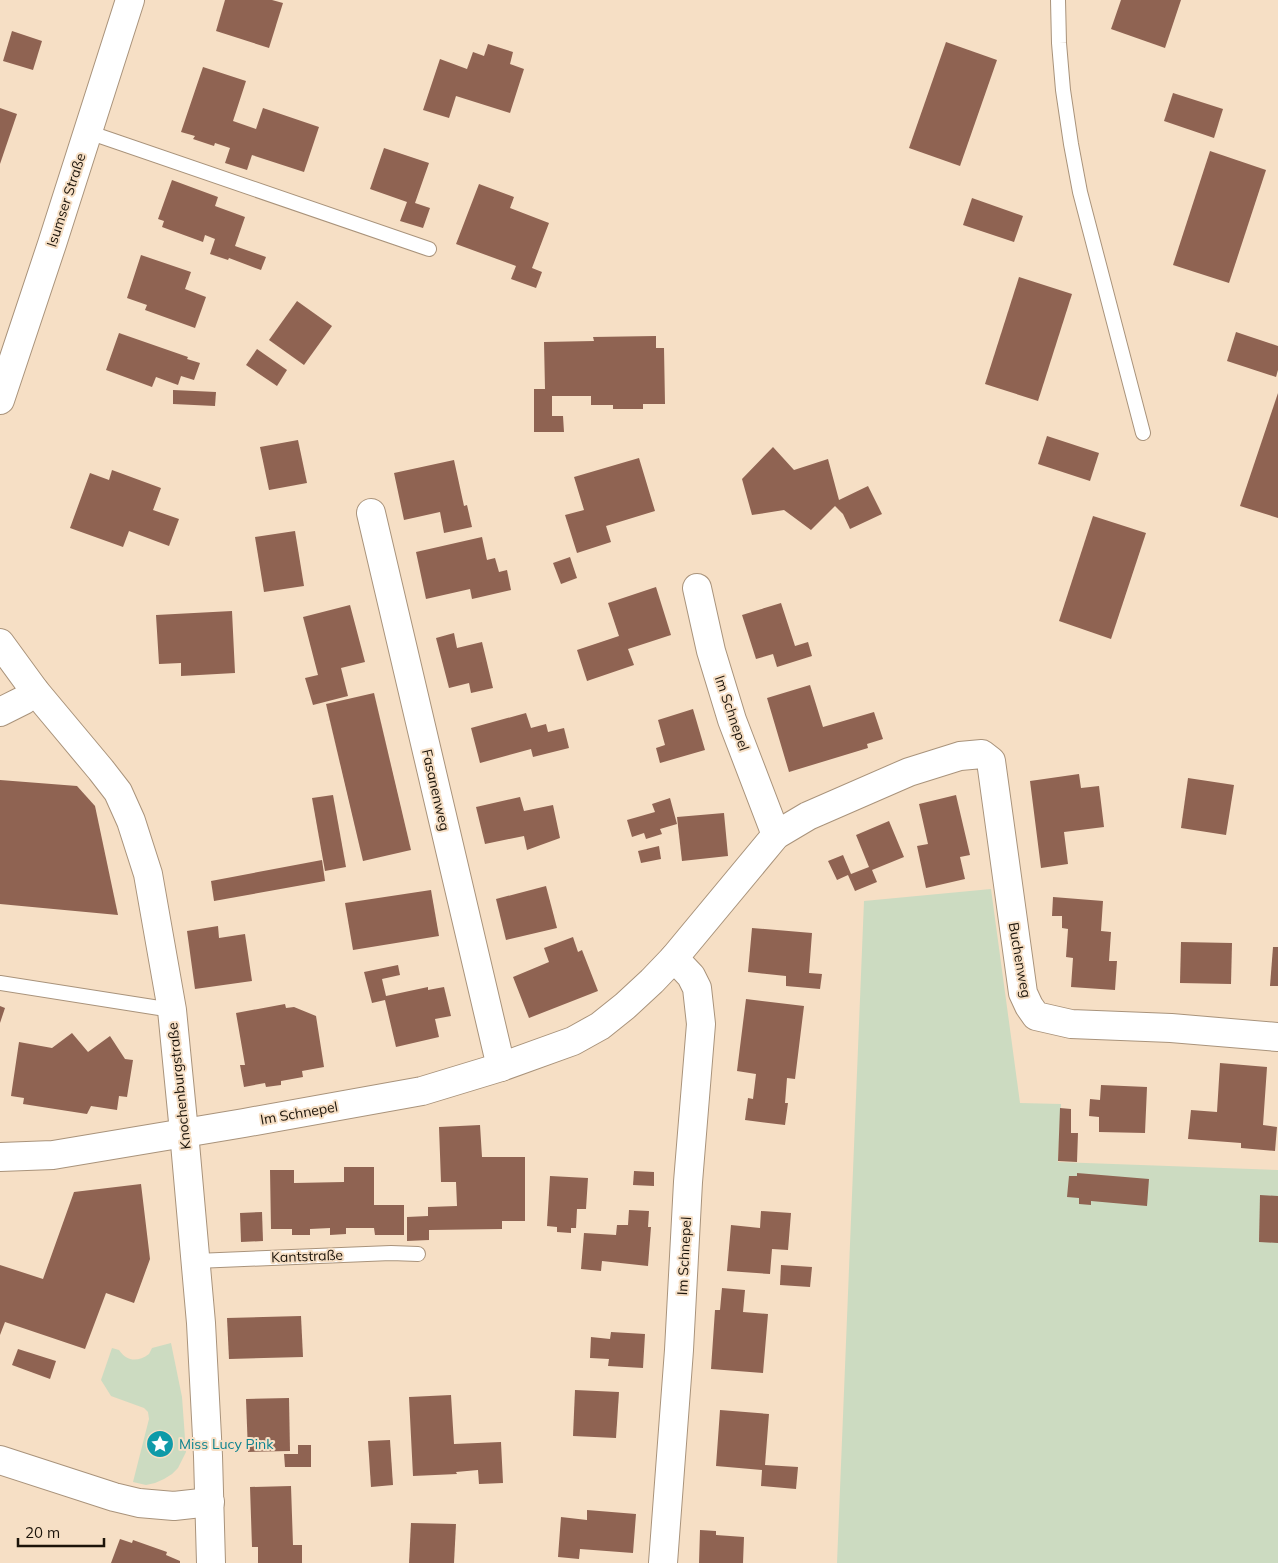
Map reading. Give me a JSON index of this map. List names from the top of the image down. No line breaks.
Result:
{"streets":{"street":["Isumser Straße","Im Schnepel","Fasanenweg","Buchenweg","Knochenburgstraße"],"lane":["Kantstraße"]},"crossings":[["Im Schnepel","Fasanenweg"],["Im Schnepel","Buchenweg"],["Im Schnepel","Knochenburgstraße"],["Knochenburgstraße","Kantstraße"]],"places":{"place":["Miss Lucy Pink"]},"scale_bar":"20 m"}
